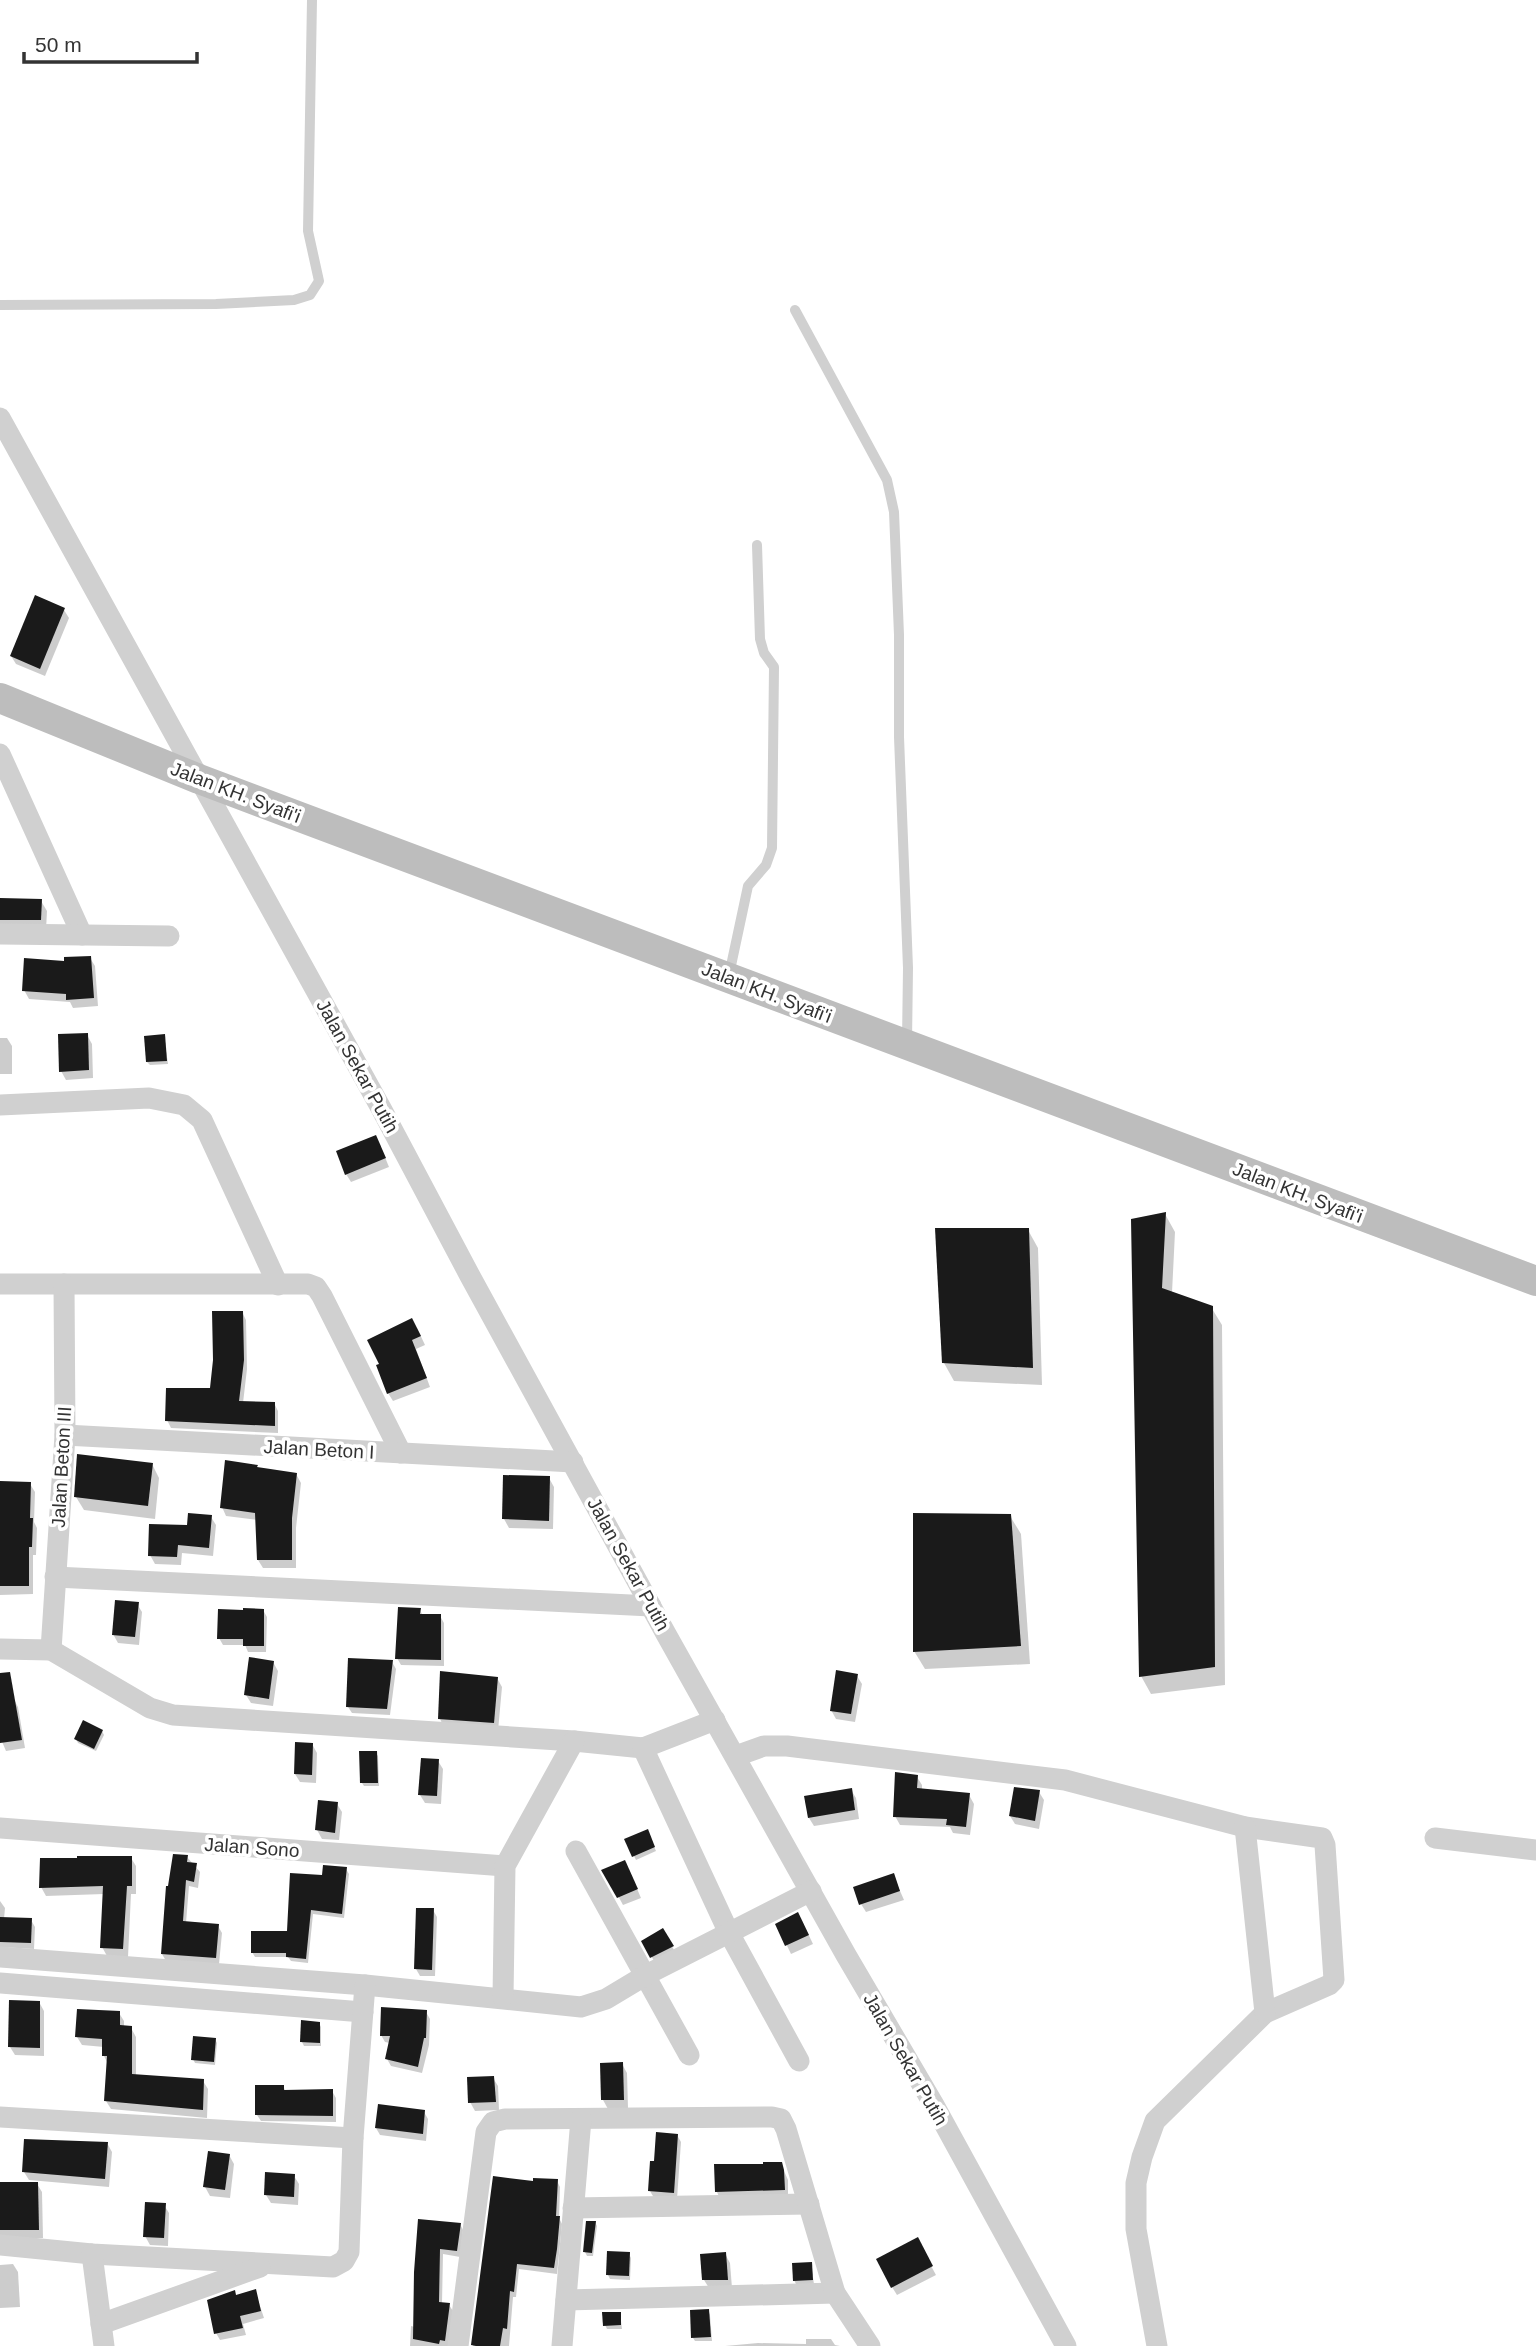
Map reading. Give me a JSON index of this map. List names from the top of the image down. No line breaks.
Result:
{"streets":{"main road":["Jalan KH. Syafi'i"],"street":["Jalan Sekar Putih","Jalan Beton I","Jalan Beton III","Jalan Sono"]},"crossings":[["Jalan KH. Syafi'i","Jalan Sekar Putih"],["Jalan Sekar Putih","Jalan Beton I"],["Jalan Beton I","Jalan Beton III"]],"scale_bar":"50 m"}
